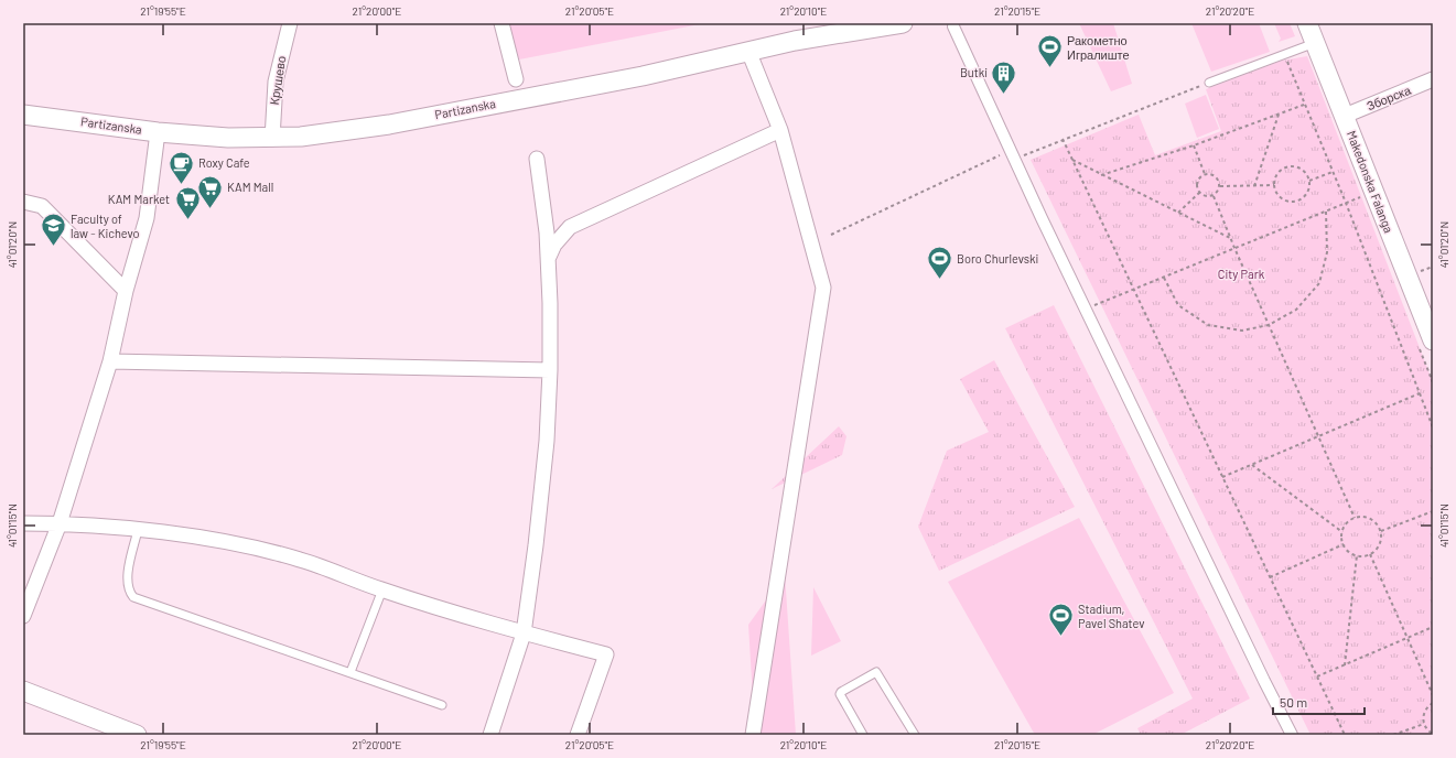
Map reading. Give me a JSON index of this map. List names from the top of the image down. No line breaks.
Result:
{"streets":{"street":["Крушево","Зборска","Partizanska","Makedonska Falanga"]},"crossings":[["Крушево","Partizanska"],["Зборска","Makedonska Falanga"]],"parks":["City Park"],"places":{"sports":["Ракометно Игралиште","Boro Churlevski","Stadium, Pavel Shatev"],"building":["Butki"],"cafe":["Roxy Cafe"],"supermarket":["KAM Mall","KAM Market"],"school or university":["Faculty of law - Kichevo"]},"scale_bar":"50 m","coordinates":["21°19'55\"E","21°20'00\"E","21°20'05\"E","21°20'10\"E","21°20'15\"E","21°20'20\"E","41°01'20\"N","41°01'15\"N"]}
